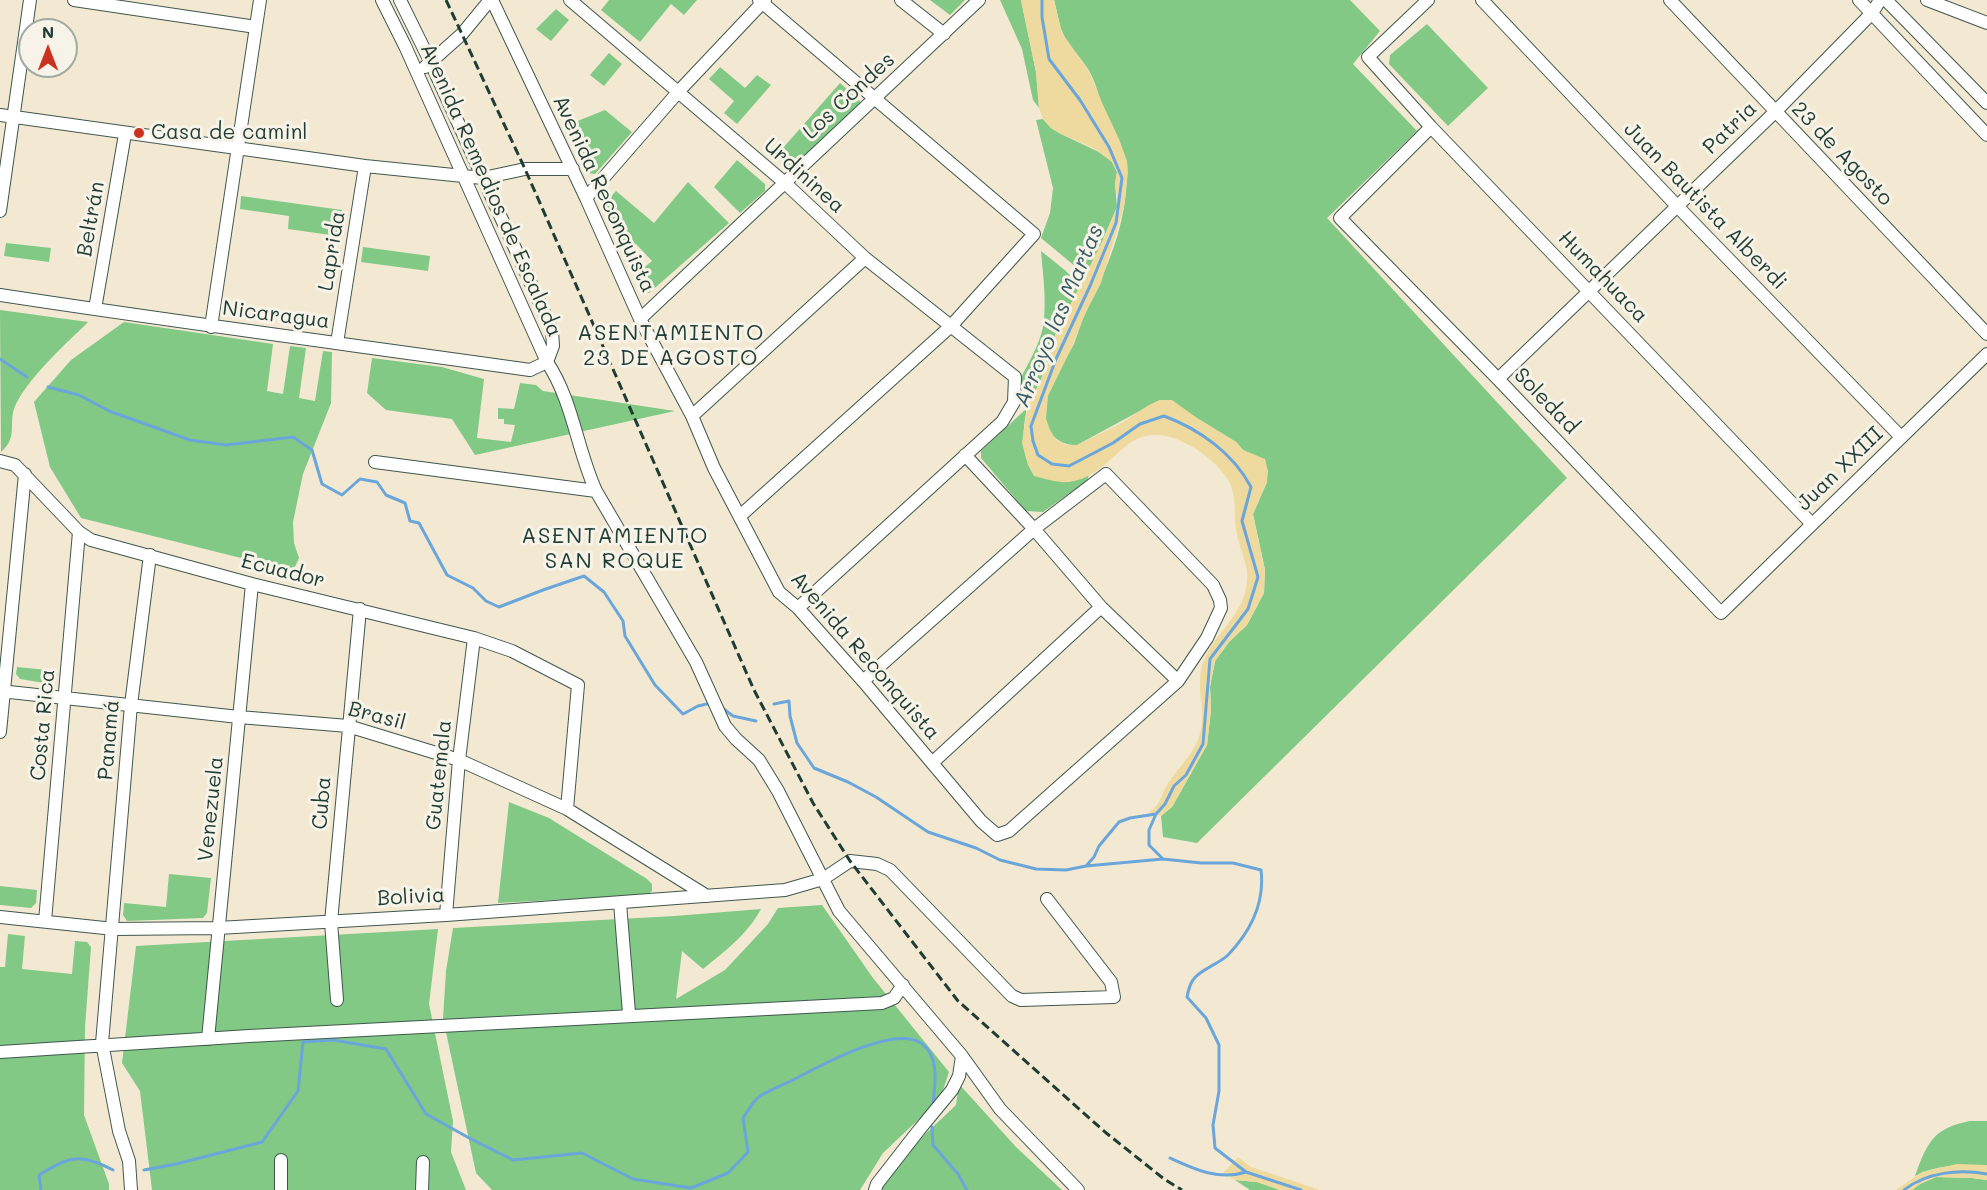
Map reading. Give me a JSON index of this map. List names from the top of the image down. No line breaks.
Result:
{"streets":{"street":["Los Condes","Patria","23 de Agosto","Urdininea","Avenida Remedios de Escalada","Avenida Reconquista","Juan Bautista Alberdi","Beltrán","Laprida","Humahuaca","Nicaragua","Soledad","Juan XXIII","Ecuador","Brasil","Costa Rica","Panamá","Guatemala","Cuba","Venezuela","Bolivia"]},"crossings":[["Los Condes","Urdininea"],["Los Condes","Avenida Reconquista"],["Patria","23 de Agosto"],["Patria","Juan Bautista Alberdi"],["Patria","Humahuaca"],["Patria","Soledad"],["Avenida Remedios de Escalada","Nicaragua"],["Juan Bautista Alberdi","Juan XXIII"],["Beltrán","Nicaragua"],["Laprida","Nicaragua"],["Humahuaca","Soledad"],["Humahuaca","Juan XXIII"],["Soledad","Juan XXIII"],["Ecuador","Brasil"],["Ecuador","Costa Rica"],["Ecuador","Panamá"],["Ecuador","Guatemala"],["Ecuador","Cuba"],["Ecuador","Venezuela"],["Brasil","Costa Rica"],["Brasil","Panamá"],["Brasil","Guatemala"],["Brasil","Cuba"],["Brasil","Venezuela"],["Brasil","Bolivia"],["Costa Rica","Bolivia"],["Panamá","Bolivia"],["Guatemala","Bolivia"],["Cuba","Bolivia"],["Venezuela","Bolivia"]],"districts":["ASENTAMIENTO 23 DE AGOSTO","ASENTAMIENTO SAN ROQUE"],"water":["Arroyo las Martas"],"places":["Casa de caminl"],"north":"top"}
